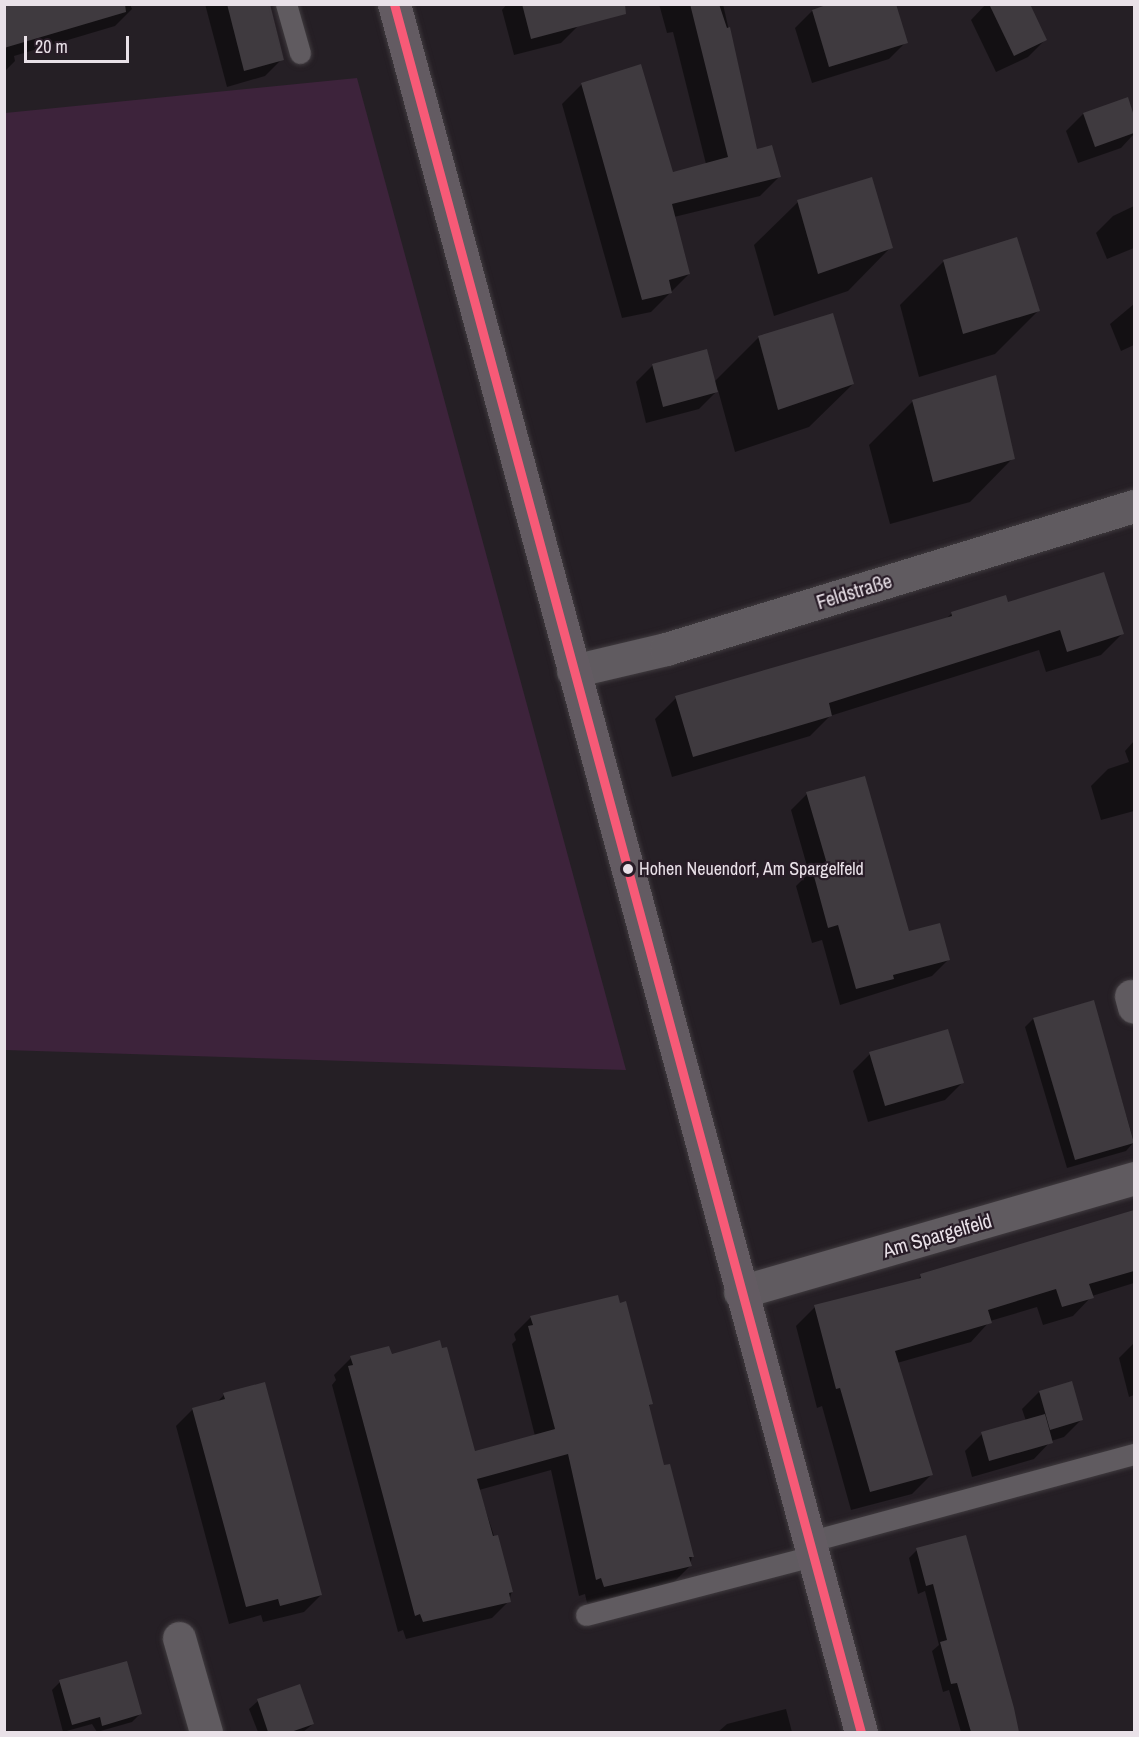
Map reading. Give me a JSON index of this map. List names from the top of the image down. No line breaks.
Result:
{"streets":{"street":["Feldstraße","Am Spargelfeld"]},"places":["Hohen Neuendorf, Am Spargelfeld"],"scale_bar":"20 m"}
